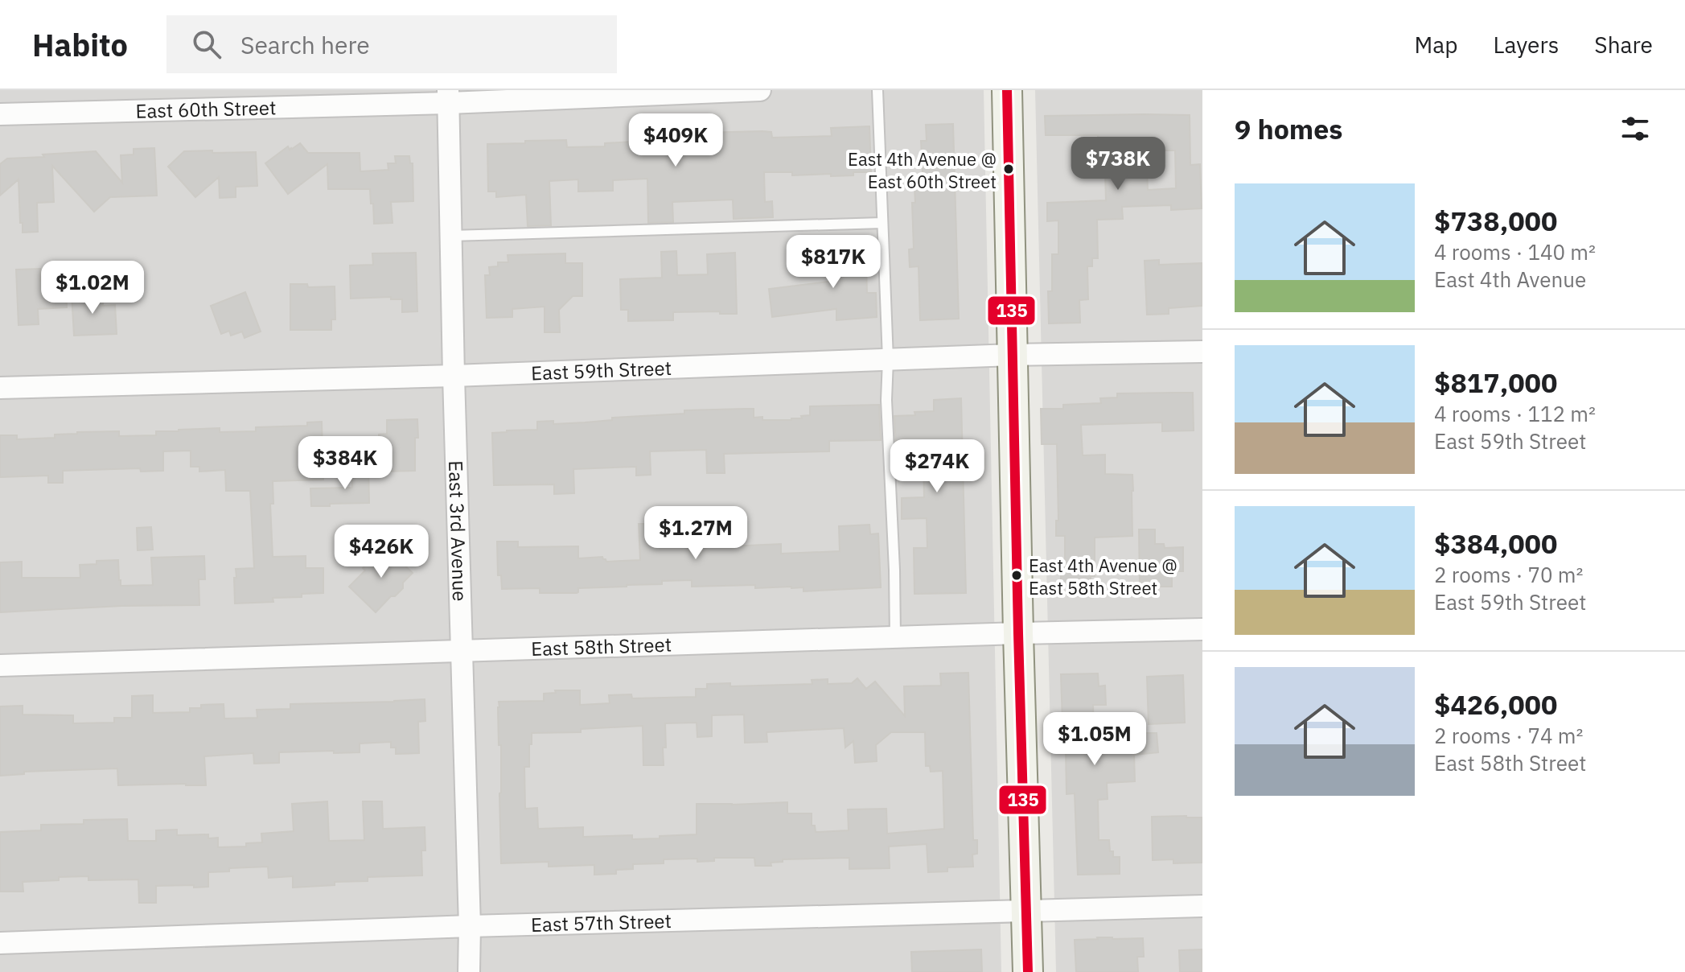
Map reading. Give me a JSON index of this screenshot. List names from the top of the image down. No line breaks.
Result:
{"streets":{"street":["East 60th Street","East 59th Street","East 3rd Avenue","East 58th Street","East 57th Street"]},"crossings":[["East 60th Street","East 3rd Avenue"],["East 59th Street","East 3rd Avenue"],["East 3rd Avenue","East 58th Street"],["East 3rd Avenue","East 57th Street"]],"places":["East 4th Avenue @ East 60th Street","East 4th Avenue @ East 58th Street"],"lines":["transit line 135"],"page":{"header":"Habito","search":"Search here","nav":["Map","Layers","Share"],"heading":"9 homes","price":["$409K","$738K","$817K","$1.02M","$384K","$274K","$1.27M","$426K","$1.05M"],"list":[{"name":"$738,000","note":"4 rooms · 140 m² · East 4th Avenue"},{"name":"$817,000","note":"4 rooms · 112 m² · East 59th Street"},{"name":"$384,000","note":"2 rooms · 70 m² · East 59th Street"},{"name":"$426,000","note":"2 rooms · 74 m² · East 58th Street"}]}}
